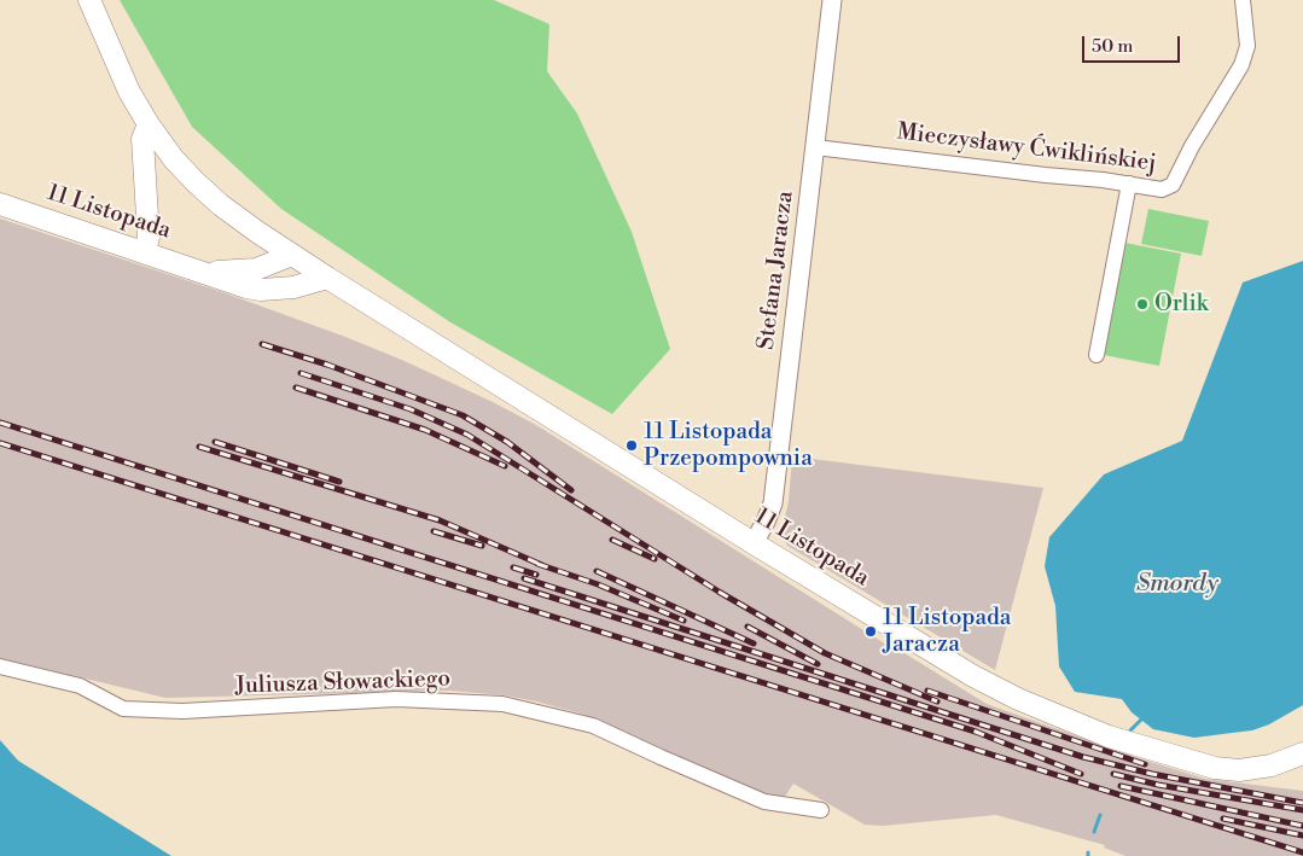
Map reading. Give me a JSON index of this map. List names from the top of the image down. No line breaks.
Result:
{"streets":{"main road":["11 Listopada"],"street":["Mieczysławy Ćwiklińskiej","Stefana Jaracza","Juliusza Słowackiego"]},"crossings":[["Mieczysławy Ćwiklińskiej","Stefana Jaracza"],["11 Listopada","Stefana Jaracza"]],"water":["Smordy"],"places":["Orlik","11 Listopada Przepompownia","11 Listopada Jaracza"],"scale_bar":"50 m"}
